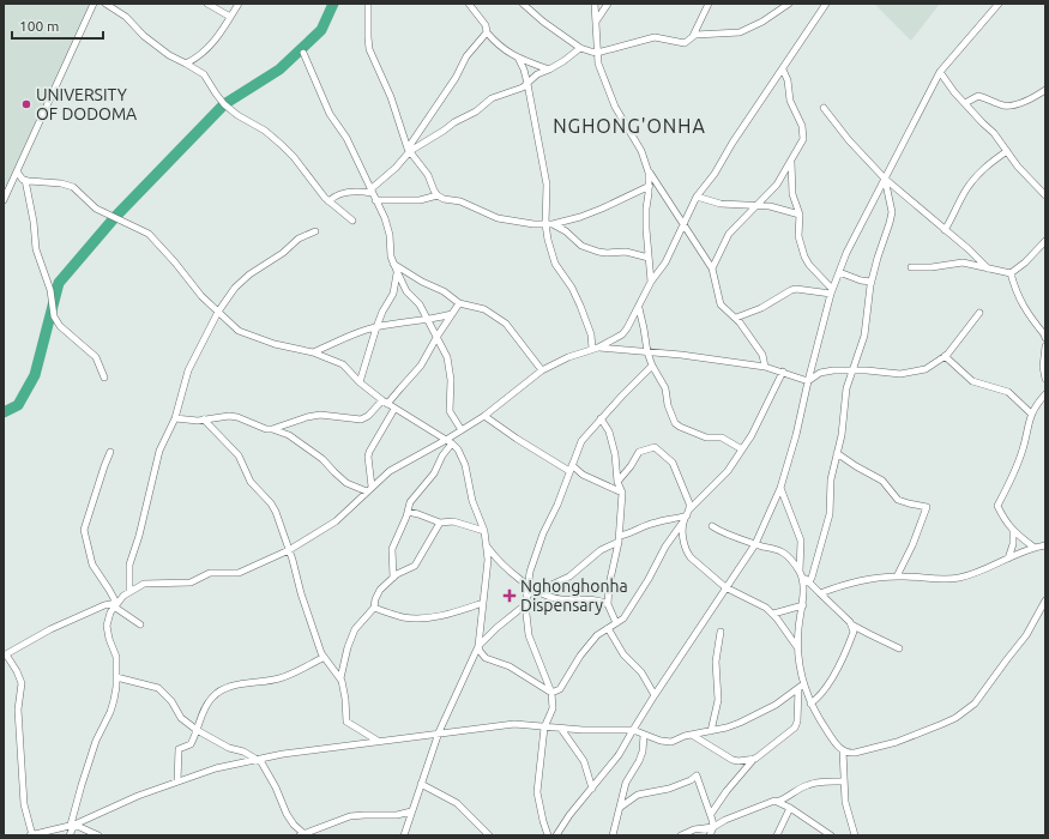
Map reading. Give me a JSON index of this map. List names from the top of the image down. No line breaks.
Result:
{"districts":["NGHONG'ONHA"],"places":{"other":["UNIVERSITY OF DODOMA"],"health":["Nghonghonha Dispensary"]},"scale_bar":"100 m"}
